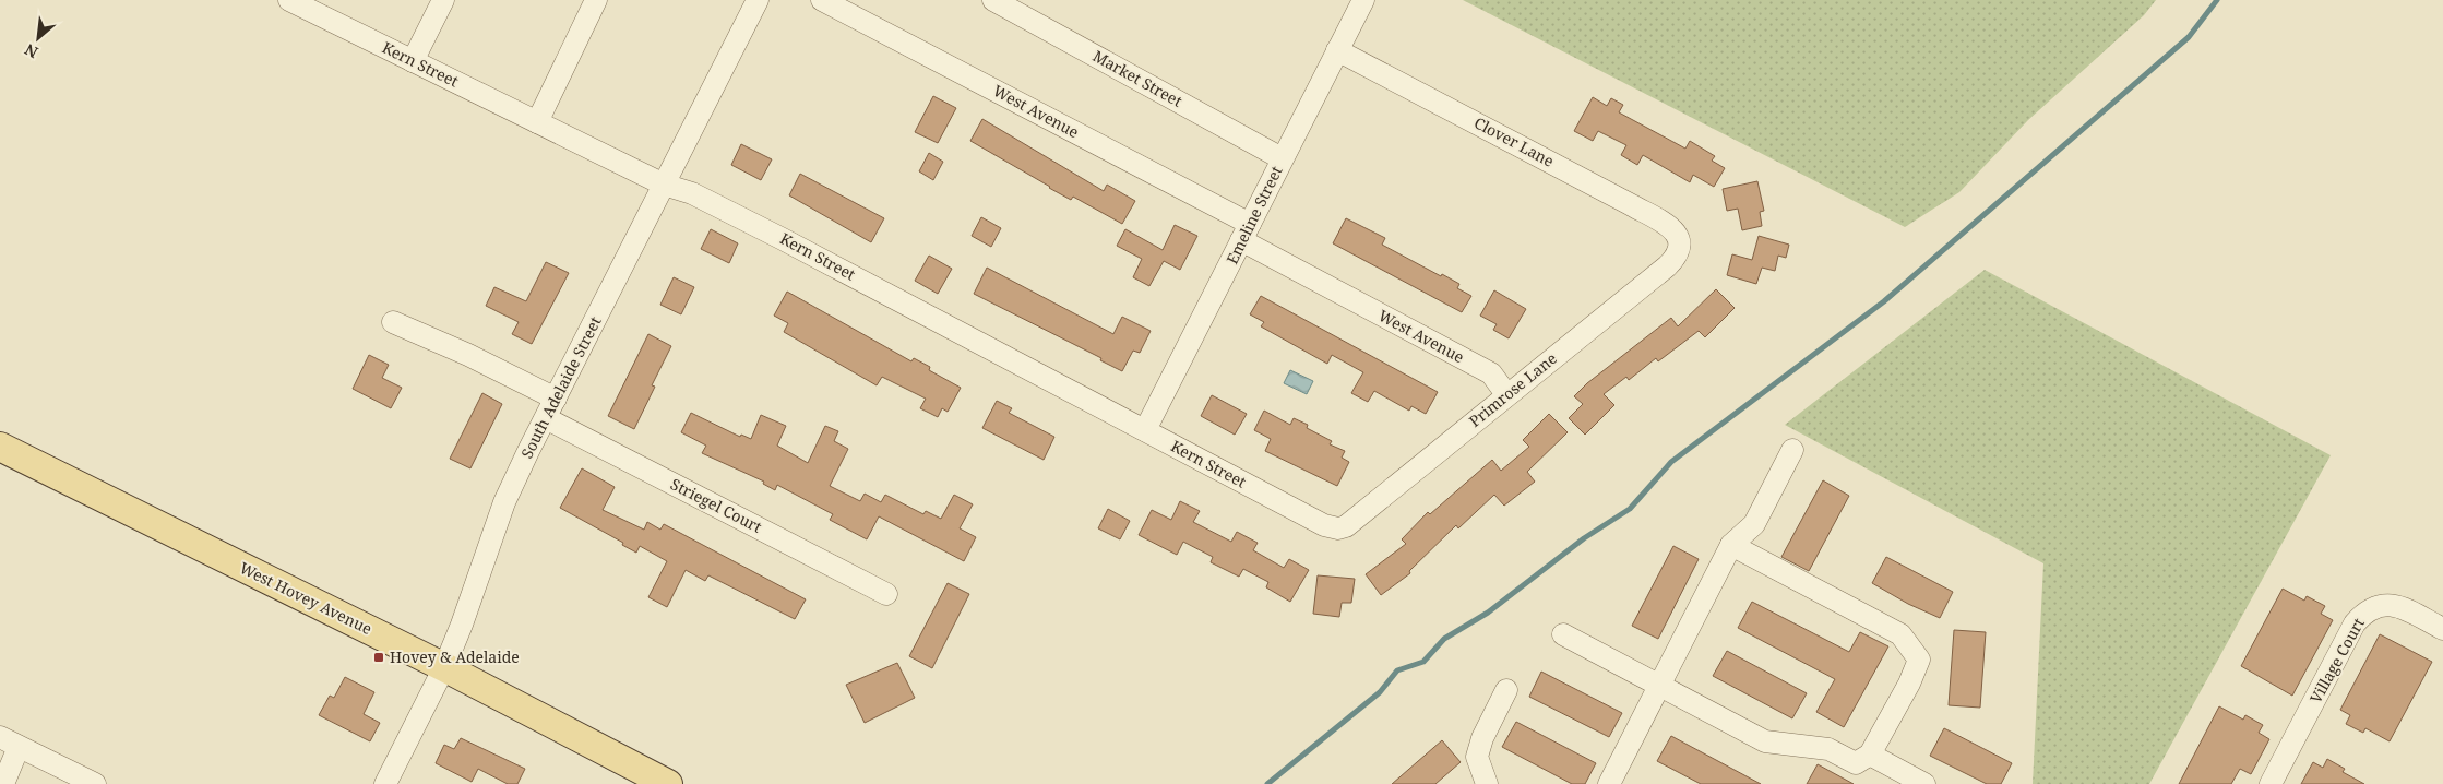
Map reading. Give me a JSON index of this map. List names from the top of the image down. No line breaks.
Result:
{"streets":{"main road":["West Hovey Avenue"],"street":["Kern Street","Market Street","West Avenue","Clover Lane","Emeline Street","South Adelaide Street","Primrose Lane","Striegel Court","Village Court"]},"crossings":[["Kern Street","Emeline Street"],["Kern Street","South Adelaide Street"],["Kern Street","Primrose Lane"],["Market Street","Emeline Street"],["West Avenue","Emeline Street"],["West Avenue","Primrose Lane"],["Clover Lane","Emeline Street"],["Clover Lane","Primrose Lane"],["South Adelaide Street","Striegel Court"],["South Adelaide Street","West Hovey Avenue"]],"places":{"transit":["Hovey & Adelaide"]},"north":"bottom left"}
